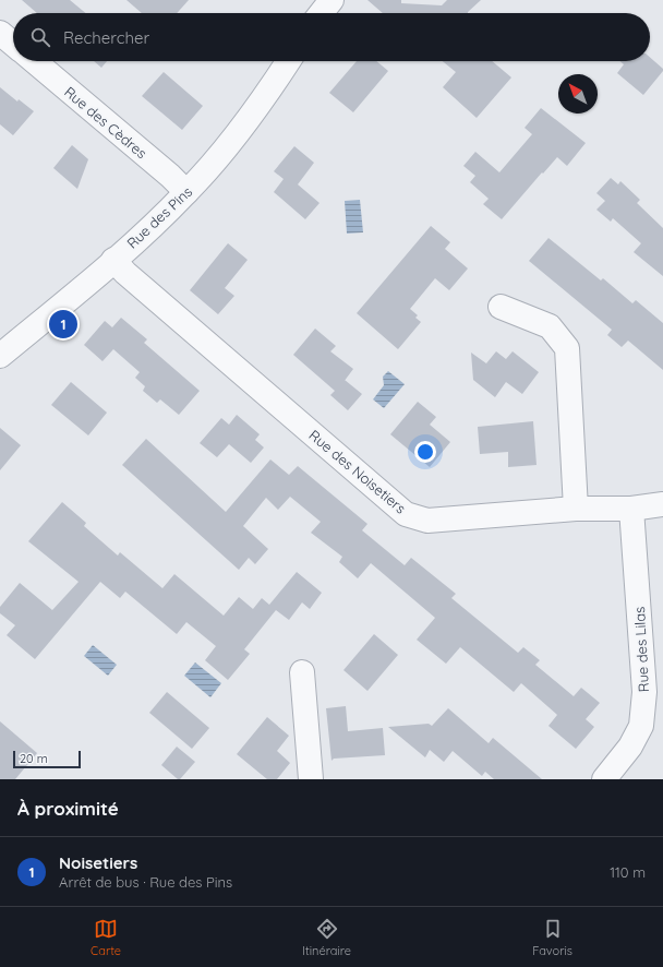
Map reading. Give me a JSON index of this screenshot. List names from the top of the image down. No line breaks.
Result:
{"streets":{"street":["Rue des Cèdres","Rue des Pins","Rue des Noisetiers","Rue des Lilas"]},"crossings":[["Rue des Cèdres","Rue des Pins"],["Rue des Pins","Rue des Noisetiers"],["Rue des Noisetiers","Rue des Lilas"]],"scale_bar":"20 m","north":"top left","page":{"search":"Rechercher","pins":"1","scale":"20 m","heading":"À proximité","list":[{"mark":"1","name":"Noisetiers","note":"Arrêt de bus · Rue des Pins","value":"110 m"}],"nav":["Carte","Itinéraire","Favoris"]}}
